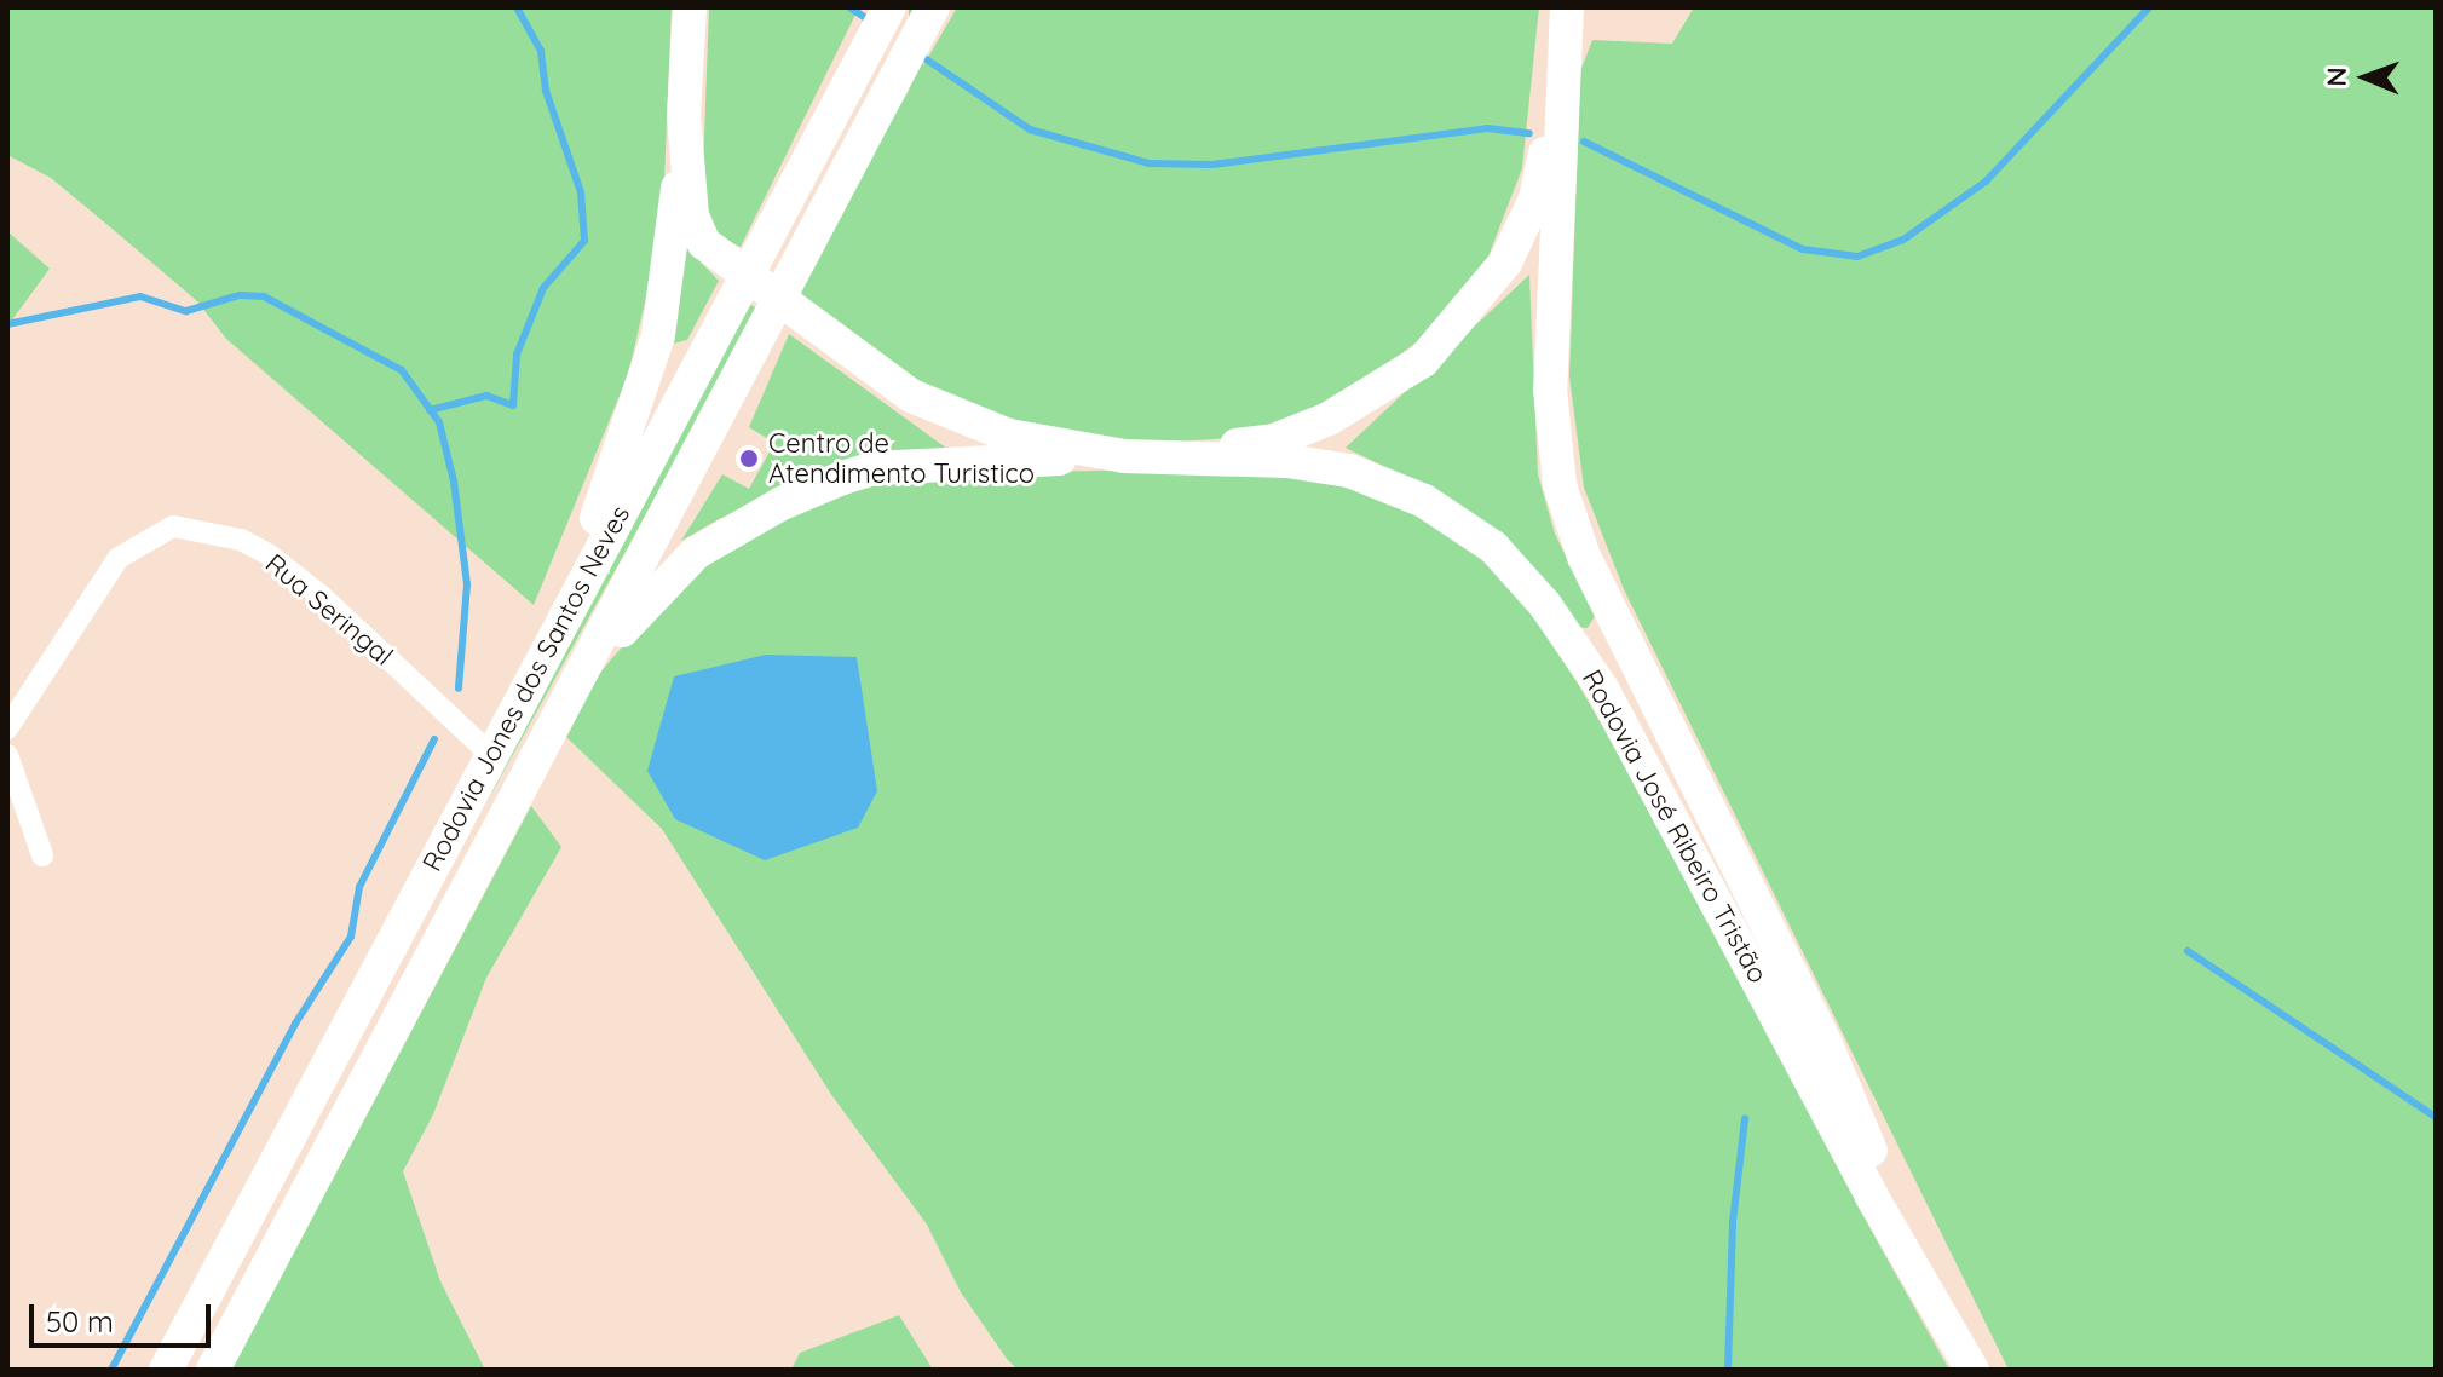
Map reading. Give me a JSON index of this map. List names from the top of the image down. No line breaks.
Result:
{"streets":{"main road":["Rodovia Jones dos Santos Neves","Rodovia José Ribeiro Tristão"],"street":["Rua Seringal"]},"crossings":[["Rua Seringal","Rodovia Jones dos Santos Neves"],["Rodovia Jones dos Santos Neves","Rodovia José Ribeiro Tristão"]],"places":["Centro de Atendimento Turistico"],"scale_bar":"50 m","north":"left"}
